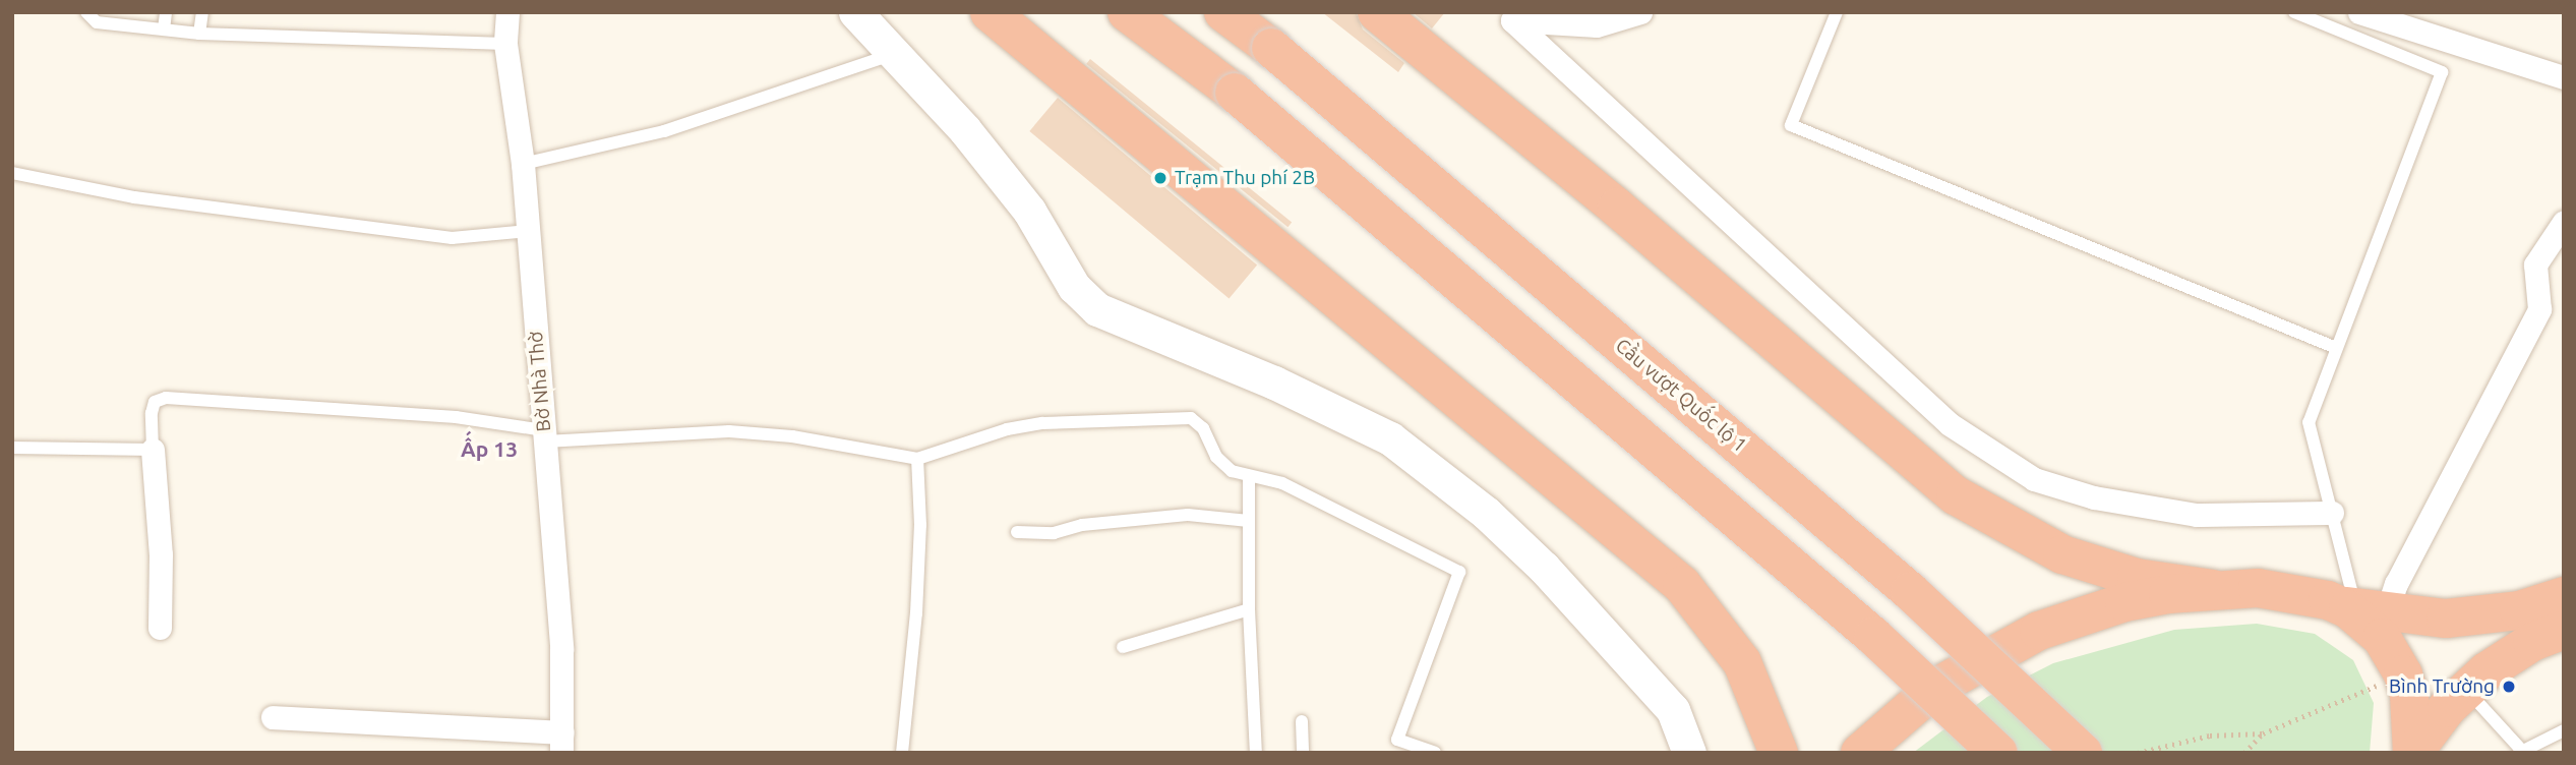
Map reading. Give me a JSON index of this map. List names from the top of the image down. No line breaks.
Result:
{"streets":{"highway":["Cầu vượt Quốc lộ 1"],"street":["Bờ Nhà Thờ"]},"districts":["Ấp 13"],"places":["Trạm Thu phí 2B","Bình Trường"]}
